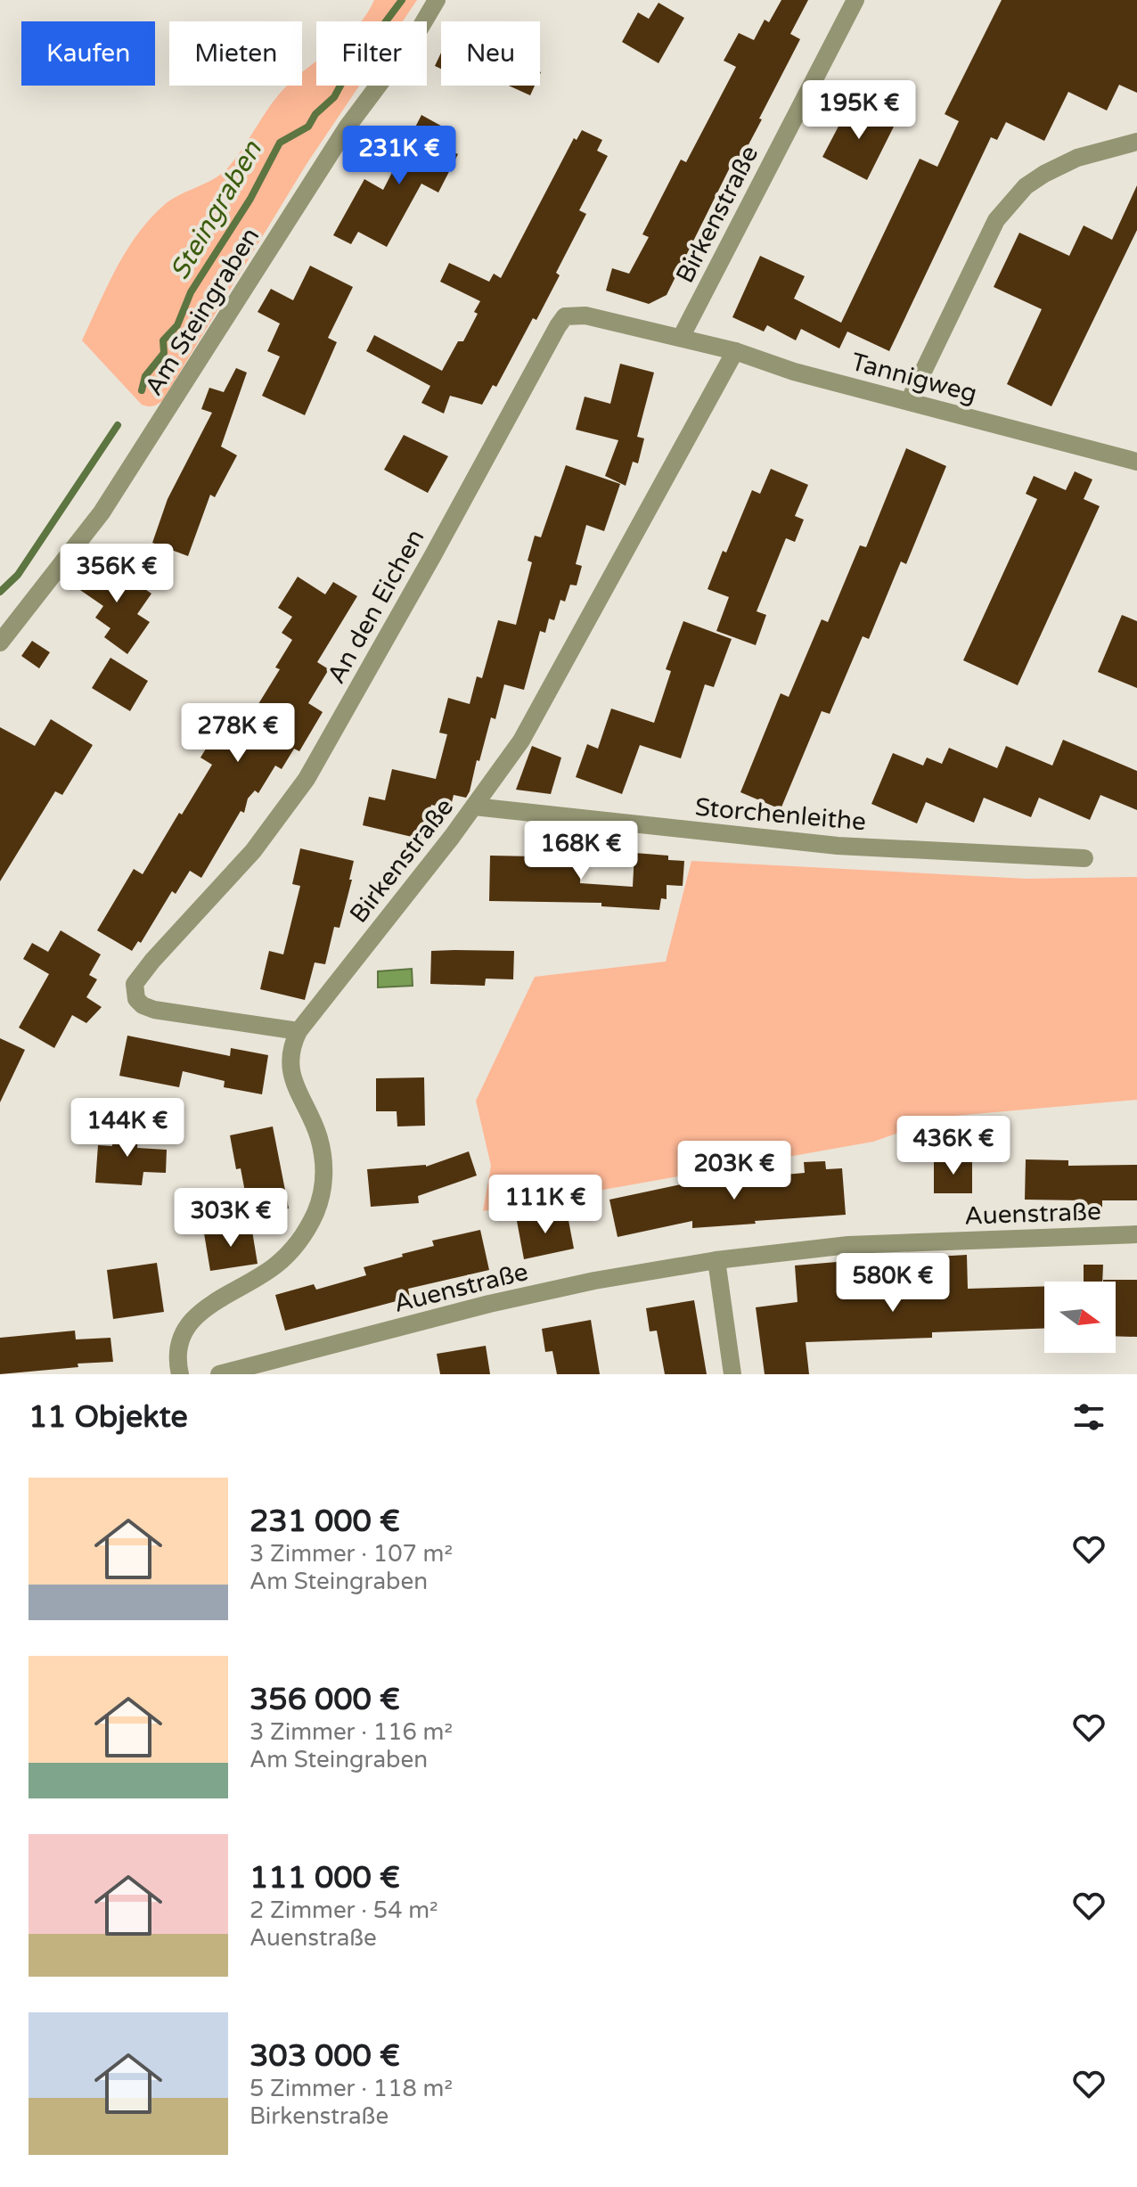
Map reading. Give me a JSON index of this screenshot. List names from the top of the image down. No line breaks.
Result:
{"streets":{"street":["Birkenstraße","Am Steingraben","Tannigweg","An den Eichen","Storchenleithe","Auenstraße"]},"crossings":[["Birkenstraße","Tannigweg"],["Birkenstraße","An den Eichen"],["Birkenstraße","Storchenleithe"],["Tannigweg","An den Eichen"]],"water":["Steingraben"],"north":"right","page":{"chip":["Kaufen","Mieten","Filter","Neu"],"price":["195K €","231K €","356K €","278K €","168K €","144K €","436K €","203K €","111K €","303K €","580K €"],"heading":"11 Objekte","list":[{"name":"231 000 €","note":"3 Zimmer · 107 m² · Am Steingraben"},{"name":"356 000 €","note":"3 Zimmer · 116 m² · Am Steingraben"},{"name":"111 000 €","note":"2 Zimmer · 54 m² · Auenstraße"},{"name":"303 000 €","note":"5 Zimmer · 118 m² · Birkenstraße"}]}}
